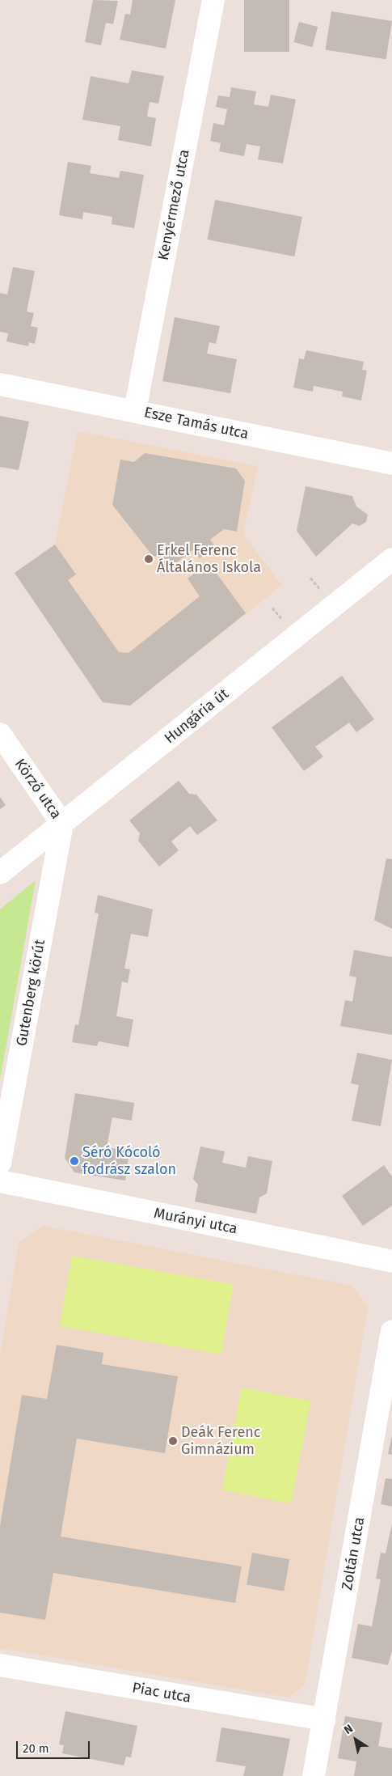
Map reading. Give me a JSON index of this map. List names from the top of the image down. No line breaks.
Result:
{"streets":{"street":["Kenyérmező utca","Esze Tamás utca","Hungária út","Körző utca","Gutenberg körút","Murányi utca","Zoltán utca","Piac utca"]},"crossings":[["Kenyérmező utca","Esze Tamás utca"],["Hungária út","Körző utca"],["Hungária út","Gutenberg körút"],["Körző utca","Gutenberg körút"],["Zoltán utca","Piac utca"]],"places":["Erkel Ferenc Általános Iskola","Séró Kócoló fodrász szalon","Deák Ferenc Gimnázium"],"scale_bar":"20 m","north":"top left"}
